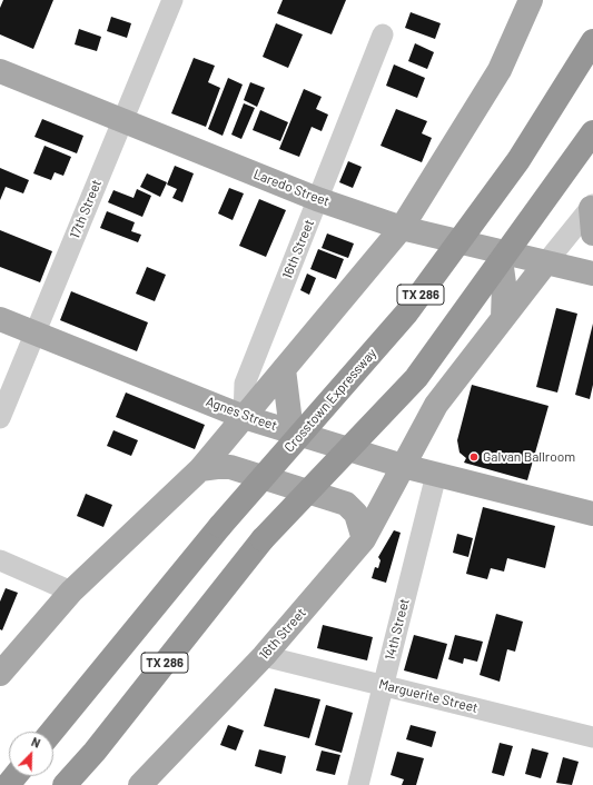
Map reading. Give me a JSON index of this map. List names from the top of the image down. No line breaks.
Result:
{"streets":{"highway":["TX 286","Crosstown Expressway"],"main road":["Laredo Street","16th Street","Agnes Street"],"street":["17th Street","14th Street","Marguerite Street"]},"crossings":[["Laredo Street","17th Street"],["Laredo Street","16th Street"],["17th Street","Agnes Street"],["16th Street","Agnes Street"],["16th Street","Marguerite Street"],["Agnes Street","14th Street"],["14th Street","Marguerite Street"]],"places":["Galvan Ballroom"],"north":"top right"}
